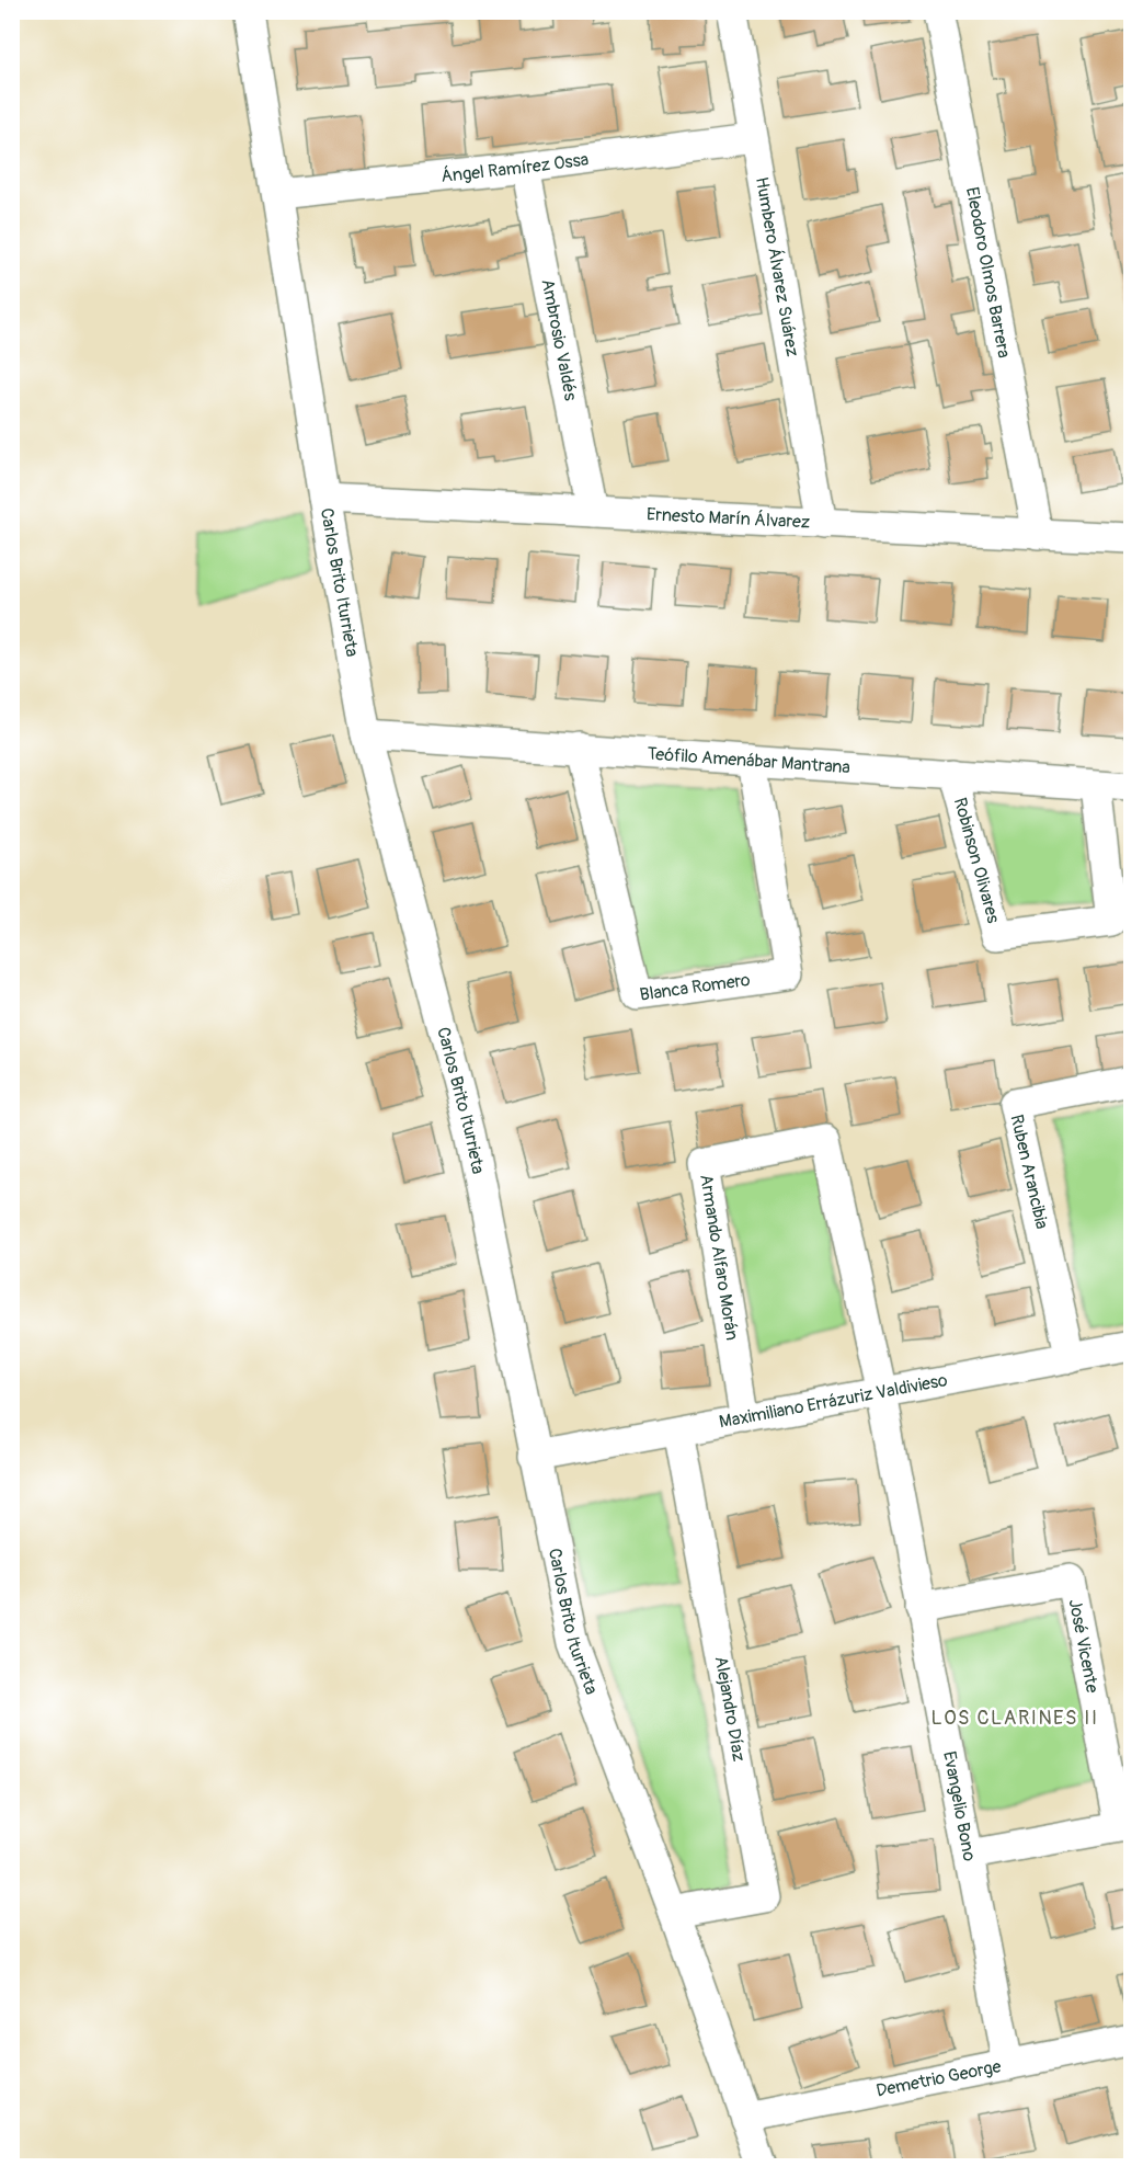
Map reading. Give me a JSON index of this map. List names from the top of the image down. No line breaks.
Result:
{"streets":{"street":["Ángel Ramírez Ossa","Humbero Álvarez Suárez","Eleodoro Olmos Barrera","Ambrosio Valdés","Ernesto Marín Álvarez","Carlos Brito Iturrieta","Teófilo Amenábar Mantrana","Robinson Olivares","Blanca Romero","Ruben Arancibia","Armando Alfaro Morán","Maximiliano Errázuriz Valdivieso","José Vicente","Alejandro Díaz","Evangelio Bono","Demetrio George"]},"crossings":[["Ángel Ramírez Ossa","Humbero Álvarez Suárez"],["Ángel Ramírez Ossa","Ambrosio Valdés"],["Ángel Ramírez Ossa","Carlos Brito Iturrieta"],["Humbero Álvarez Suárez","Ernesto Marín Álvarez"],["Eleodoro Olmos Barrera","Ernesto Marín Álvarez"],["Ambrosio Valdés","Ernesto Marín Álvarez"],["Ernesto Marín Álvarez","Carlos Brito Iturrieta"],["Carlos Brito Iturrieta","Teófilo Amenábar Mantrana"],["Carlos Brito Iturrieta","Maximiliano Errázuriz Valdivieso"],["Carlos Brito Iturrieta","Alejandro Díaz"],["Carlos Brito Iturrieta","Demetrio George"],["Teófilo Amenábar Mantrana","Robinson Olivares"],["Teófilo Amenábar Mantrana","Blanca Romero"],["Ruben Arancibia","Maximiliano Errázuriz Valdivieso"],["Armando Alfaro Morán","Maximiliano Errázuriz Valdivieso"],["Armando Alfaro Morán","Evangelio Bono"],["Maximiliano Errázuriz Valdivieso","Alejandro Díaz"],["Maximiliano Errázuriz Valdivieso","Evangelio Bono"],["José Vicente","Evangelio Bono"],["Evangelio Bono","Demetrio George"]],"districts":["LOS CLARINES II"]}
